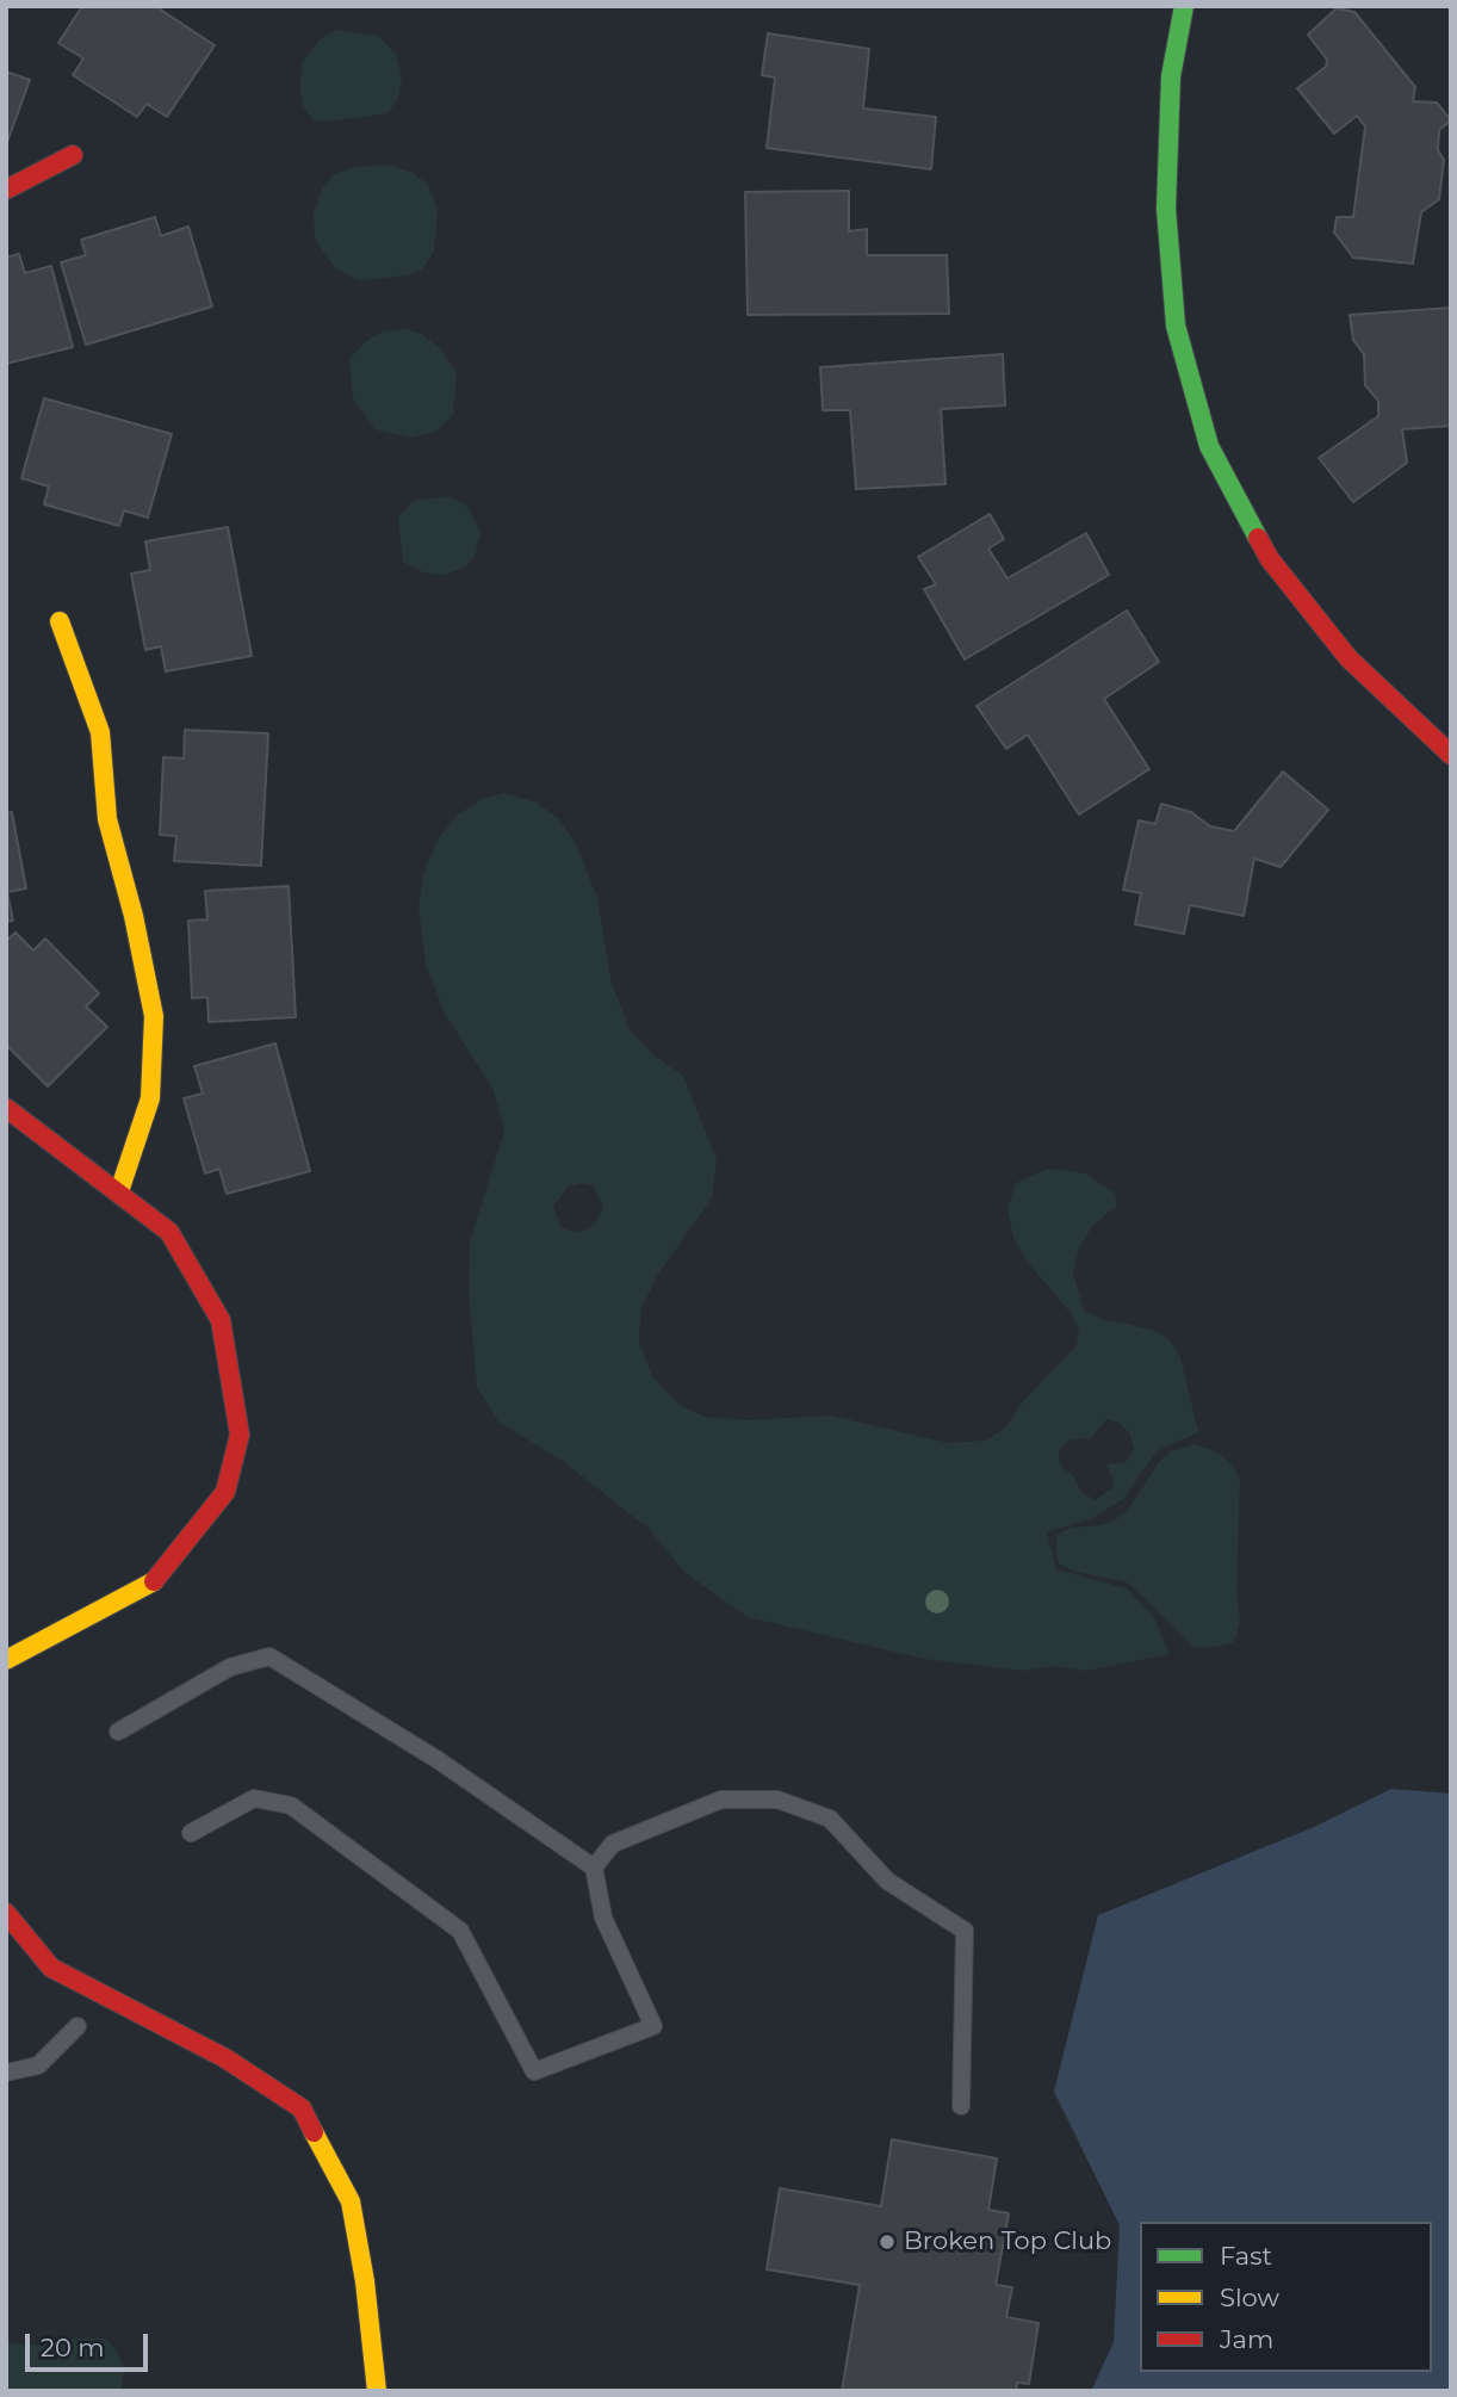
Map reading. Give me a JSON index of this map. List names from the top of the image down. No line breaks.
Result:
{"places":["Broken Top Club"],"legend":["Fast","Slow","Jam"],"scale_bar":"20 m"}
